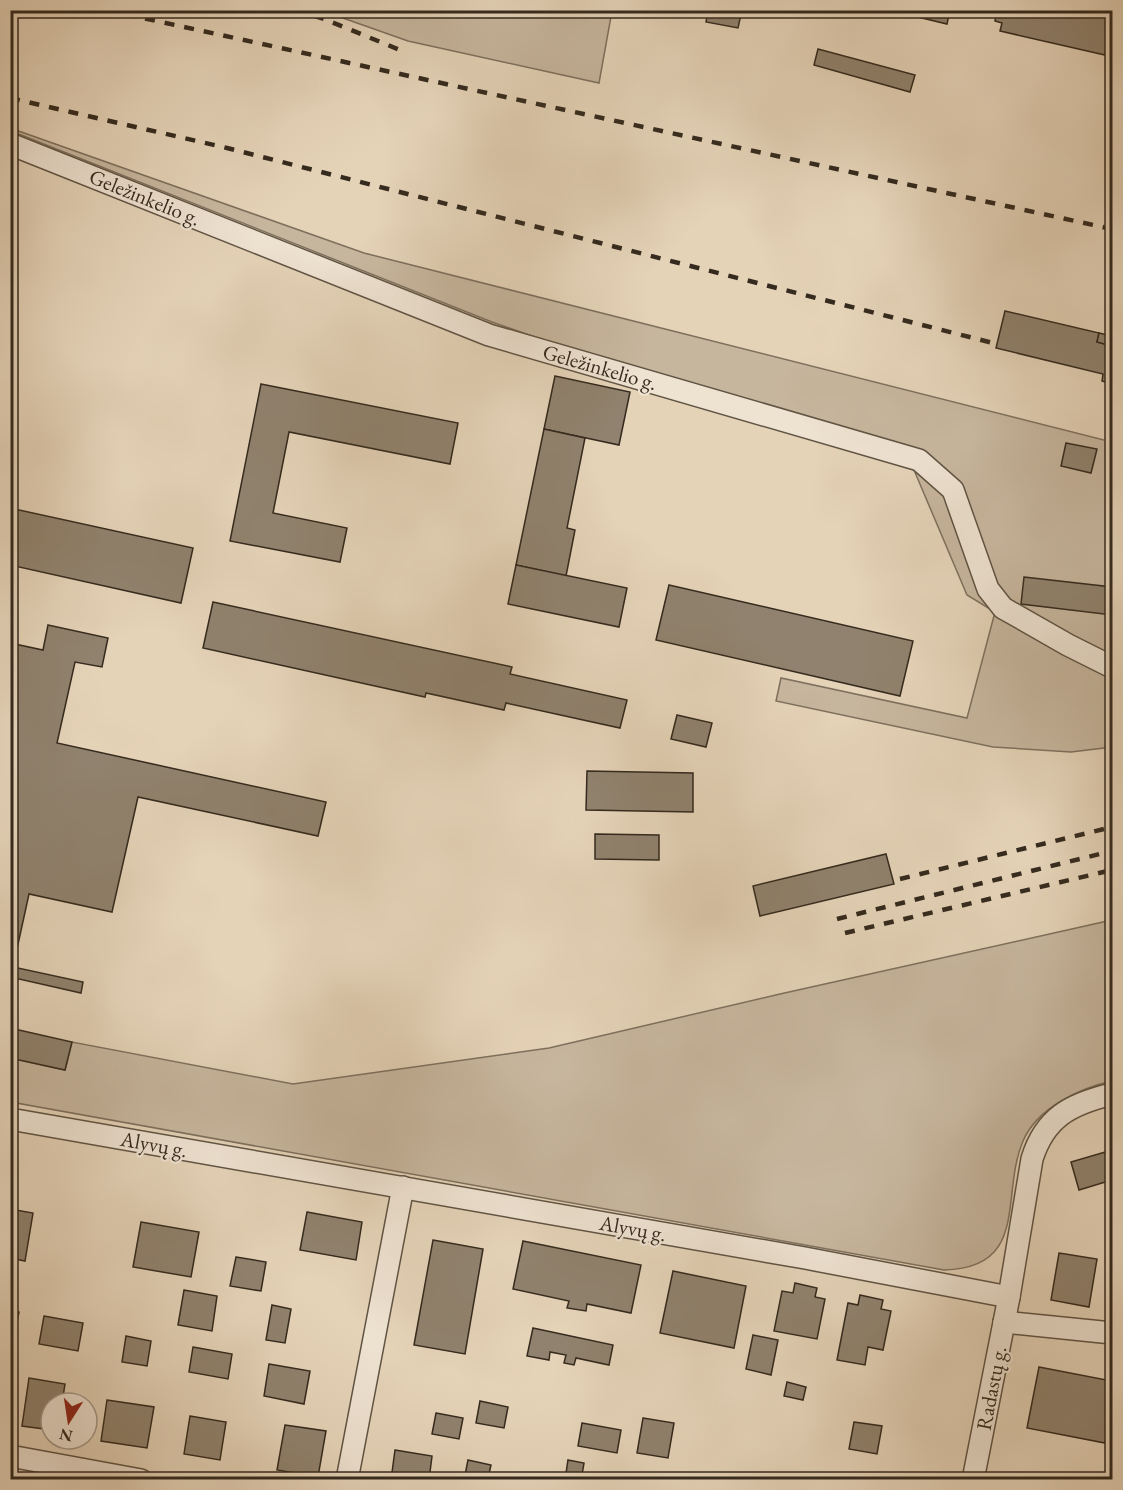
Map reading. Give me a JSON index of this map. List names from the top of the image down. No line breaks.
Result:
{"streets":{"street":["Geležinkelio g.","Alyvų g.","Radastų g."]},"crossings":[["Alyvų g.","Radastų g."]],"north":"bottom"}
